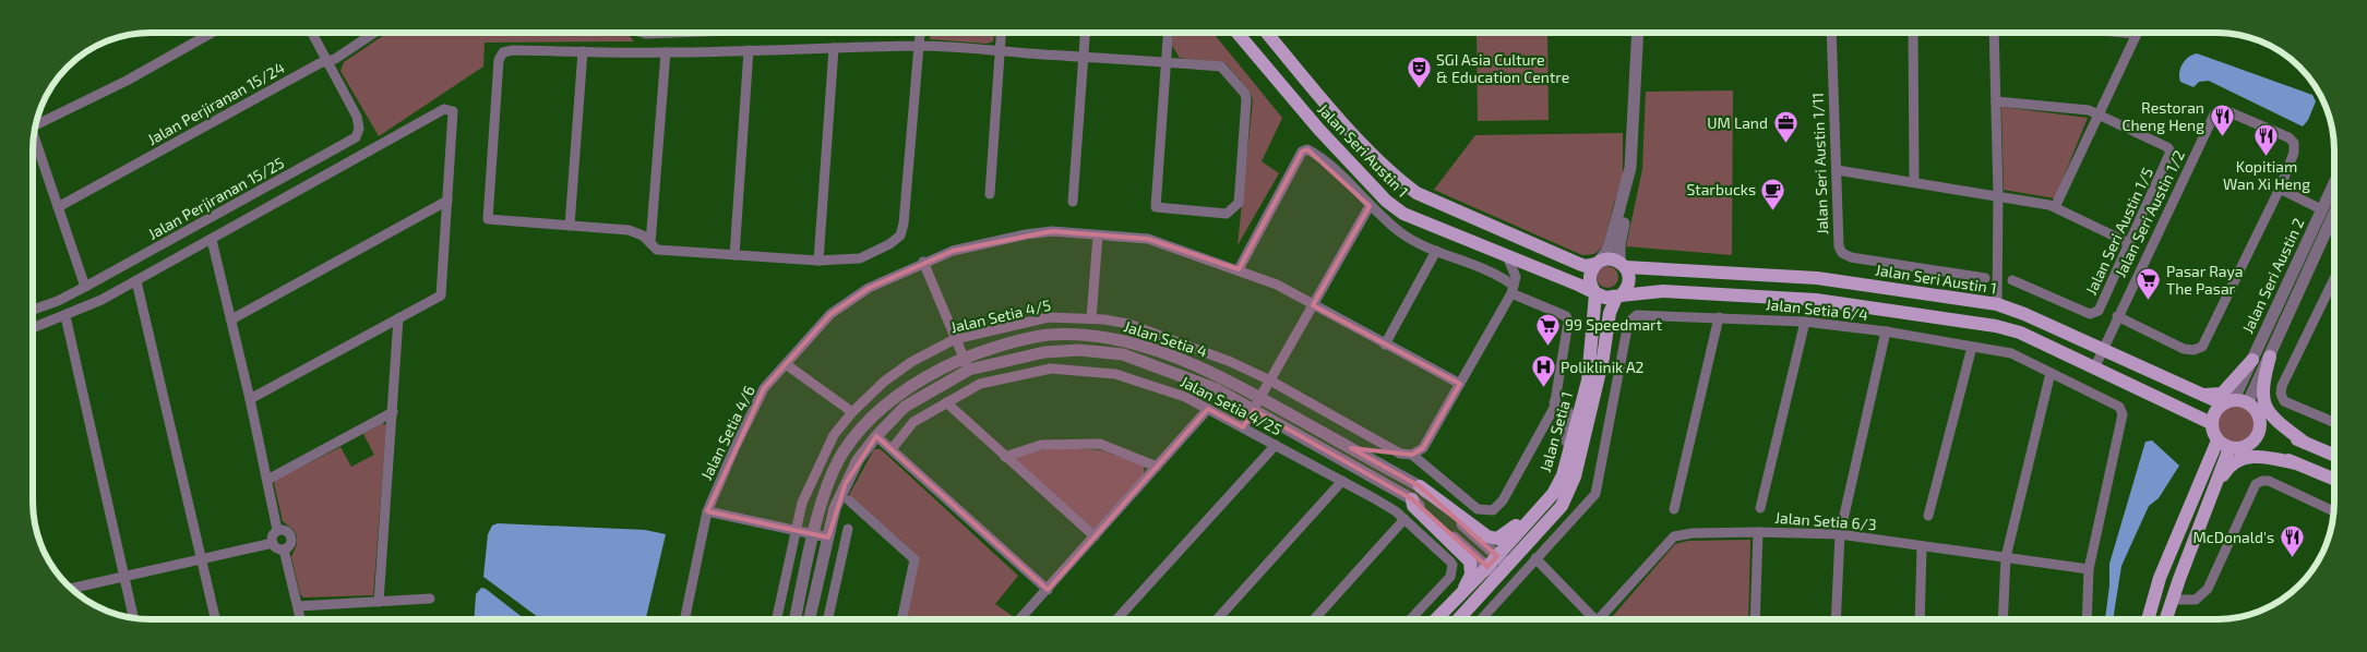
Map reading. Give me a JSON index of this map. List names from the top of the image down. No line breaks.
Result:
{"streets":{"main road":["Jalan Seri Austin 1","Jalan Setia 1"],"street":["Jalan Perjiranan 15/24","Jalan Seri Austin 1/11","Jalan Perjiranan 15/25","Jalan Seri Austin 1/2","Jalan Seri Austin 1/5","Jalan Seri Austin 2","Jalan Setia 6/4","Jalan Setia 4/5","Jalan Setia 4","Jalan Setia 4/25","Jalan Setia 4/6","Jalan Setia 6/3"]},"crossings":[["Jalan Perjiranan 15/24","Jalan Perjiranan 15/25"],["Jalan Seri Austin 1","Jalan Seri Austin 1/2"],["Jalan Seri Austin 1","Jalan Seri Austin 2"],["Jalan Seri Austin 1","Jalan Setia 1"],["Jalan Setia 6/4","Jalan Setia 6/3"],["Jalan Setia 4","Jalan Setia 1"]],"places":{"theatre":["SGI Asia Culture & Education Centre"],"restaurant":["Restoran Cheng Heng","Kopitiam Wan Xi Heng","McDonald's"],"office":["UM Land"],"cafe":["Starbucks"],"supermarket":["Pasar Raya The Pasar","99 Speedmart"],"hospital":["Poliklinik A2"]}}
